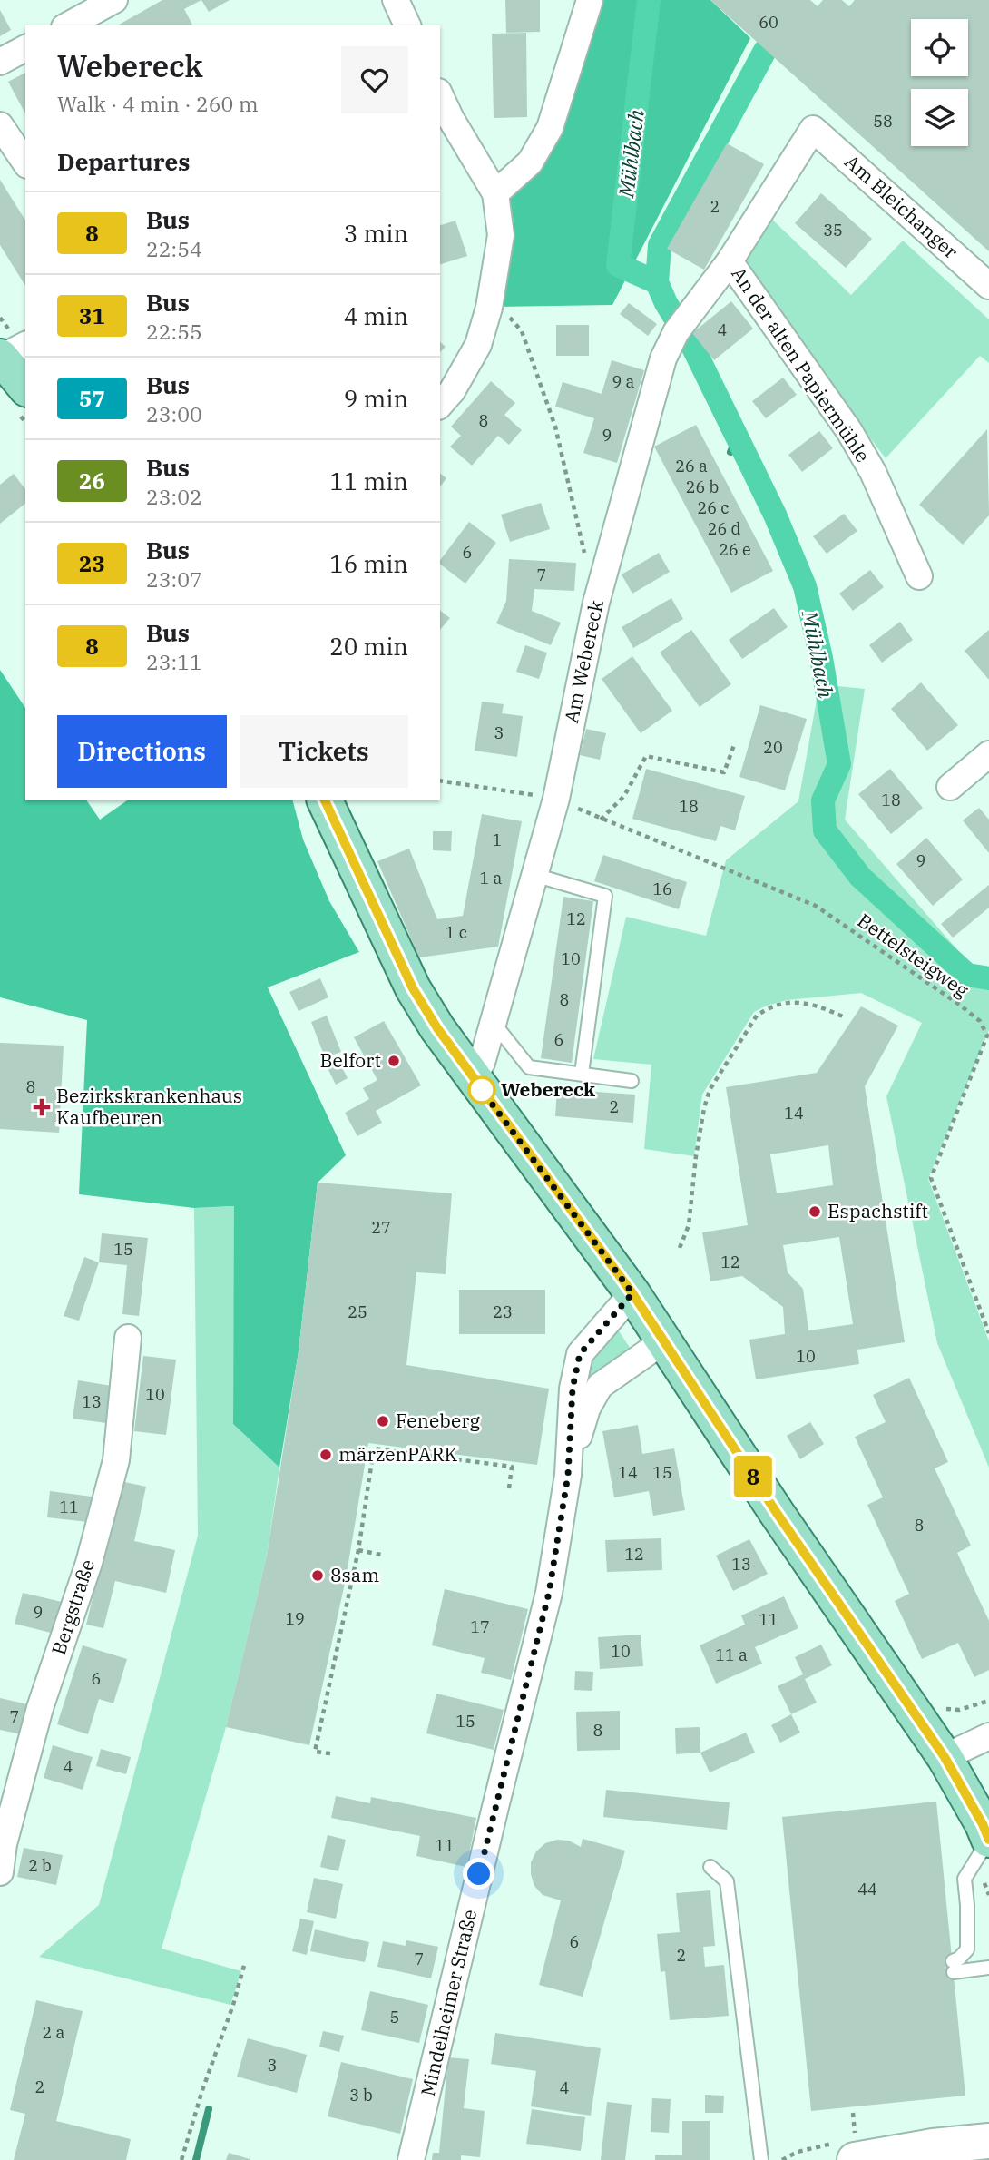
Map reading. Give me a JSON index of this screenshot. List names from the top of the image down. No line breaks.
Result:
{"streets":{"street":["Am Bleichanger","An der alten Papiermühle","Am Webereck","Bergstraße","Mindelheimer Straße"],"path":["Bettelsteigweg"]},"crossings":[["Am Bleichanger","An der alten Papiermühle"],["An der alten Papiermühle","Am Webereck"],["Am Webereck","Bettelsteigweg"]],"water":["Mühlbach"],"places":{"other":["Belfort","Webereck","Espachstift","Feneberg","märzenPARK","8sam"],"health":["Bezirkskrankenhaus Kaufbeuren"]},"lines":["bus line 8"],"house_numbers":["60","58","2","35","4","9 a","8","9","26 a","26 b","26 c","26 d","26 e","6","7","3","20","18","18","1","9","1 a","16","12","1 c","10","8","6","8","2","14","27","15","12","25","23","10","10","13","14","15","11","8","12","13","9","19","11","17","10","11 a","6","7","15","8","4","11","2 b","44","6","2","7","5","2 a","3","2","4","3 b"],"page":{"on_map":"8","heading":[["Webereck","Walk · 4 min · 260 m"],"Departures"],"list":[{"mark":"8","name":"Bus","note":"22:54","value":"3 min"},{"mark":"31","name":"Bus","note":"22:55","value":"4 min"},{"mark":"57","name":"Bus","note":"23:00","value":"9 min"},{"mark":"26","name":"Bus","note":"23:02","value":"11 min"},{"mark":"23","name":"Bus","note":"23:07","value":"16 min"},{"mark":"8","name":"Bus","note":"23:11","value":"20 min"}],"buttons":["Directions","Tickets"]}}
